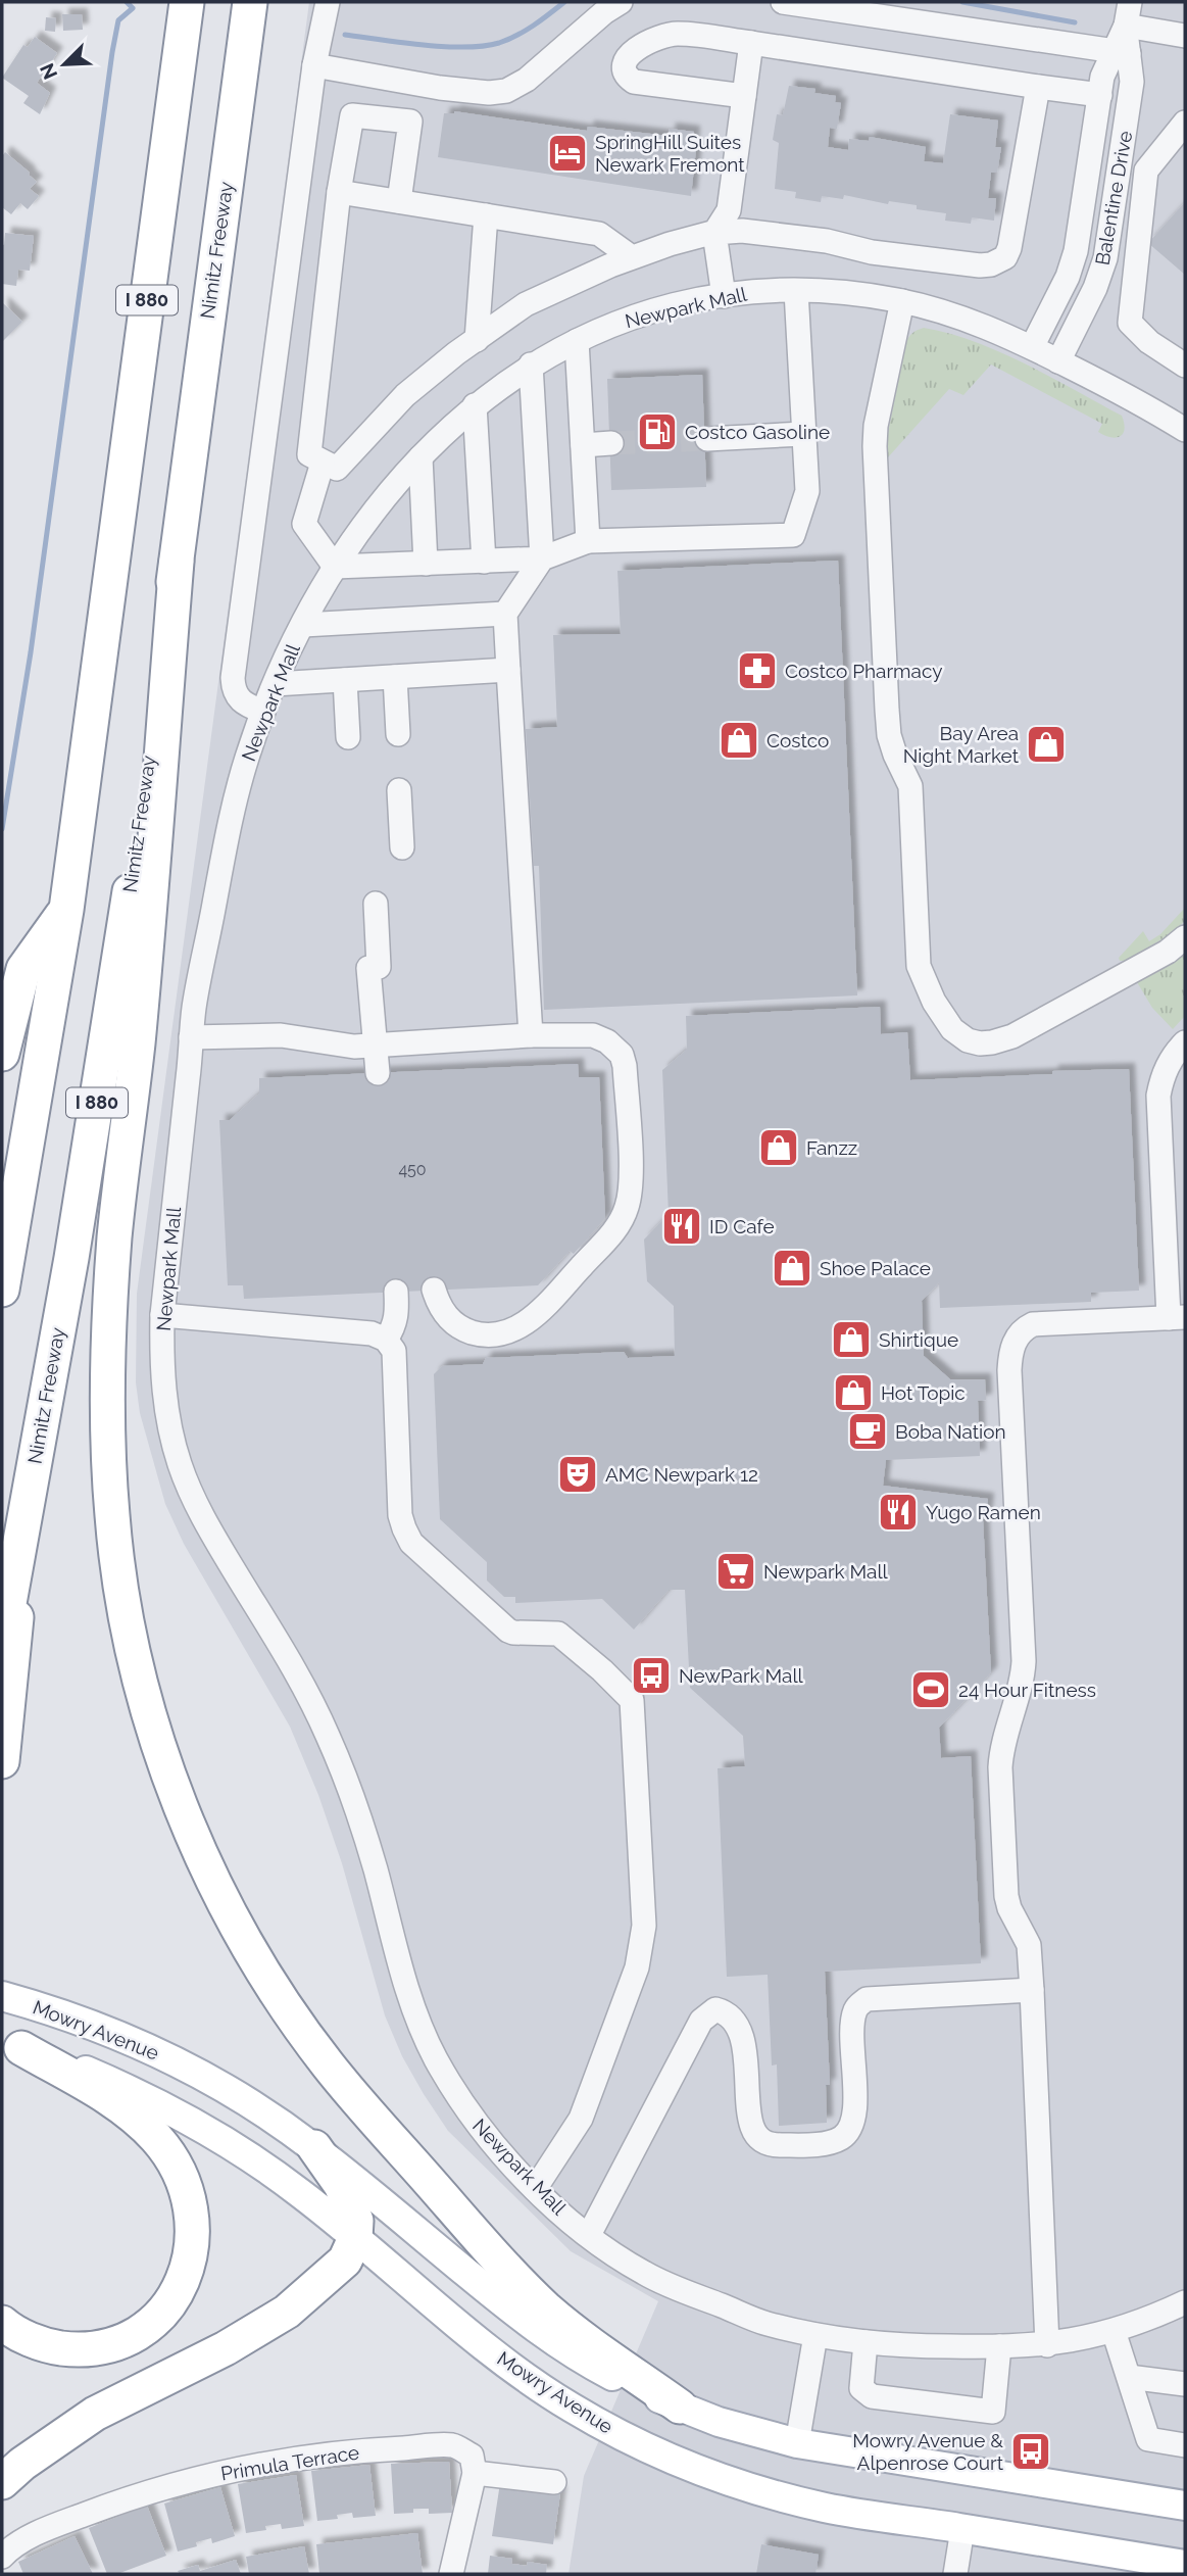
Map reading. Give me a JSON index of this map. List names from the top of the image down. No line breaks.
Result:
{"streets":{"highway":["Nimitz Freeway","I 880"],"main road":["Mowry Avenue"],"street":["Balentine Drive","Newpark Mall","Primula Terrace"]},"crossings":[["Balentine Drive","Newpark Mall"]],"places":{"hotel":["SpringHill Suites Newark Fremont"],"fuel station":["Costco Gasoline"],"pharmacy":["Costco Pharmacy"],"shop":["Costco","Bay Area Night Market","Fanzz","Shoe Palace","Shirtique","Hot Topic"],"restaurant":["ID Cafe","Yugo Ramen"],"cafe":["Boba Nation"],"theatre":["AMC Newpark 12"],"supermarket":["Newpark Mall"],"bus stop":["NewPark Mall","Mowry Avenue & Alpenrose Court"],"sports":["24 Hour Fitness"]},"house_numbers":["450"],"north":"bottom left"}
